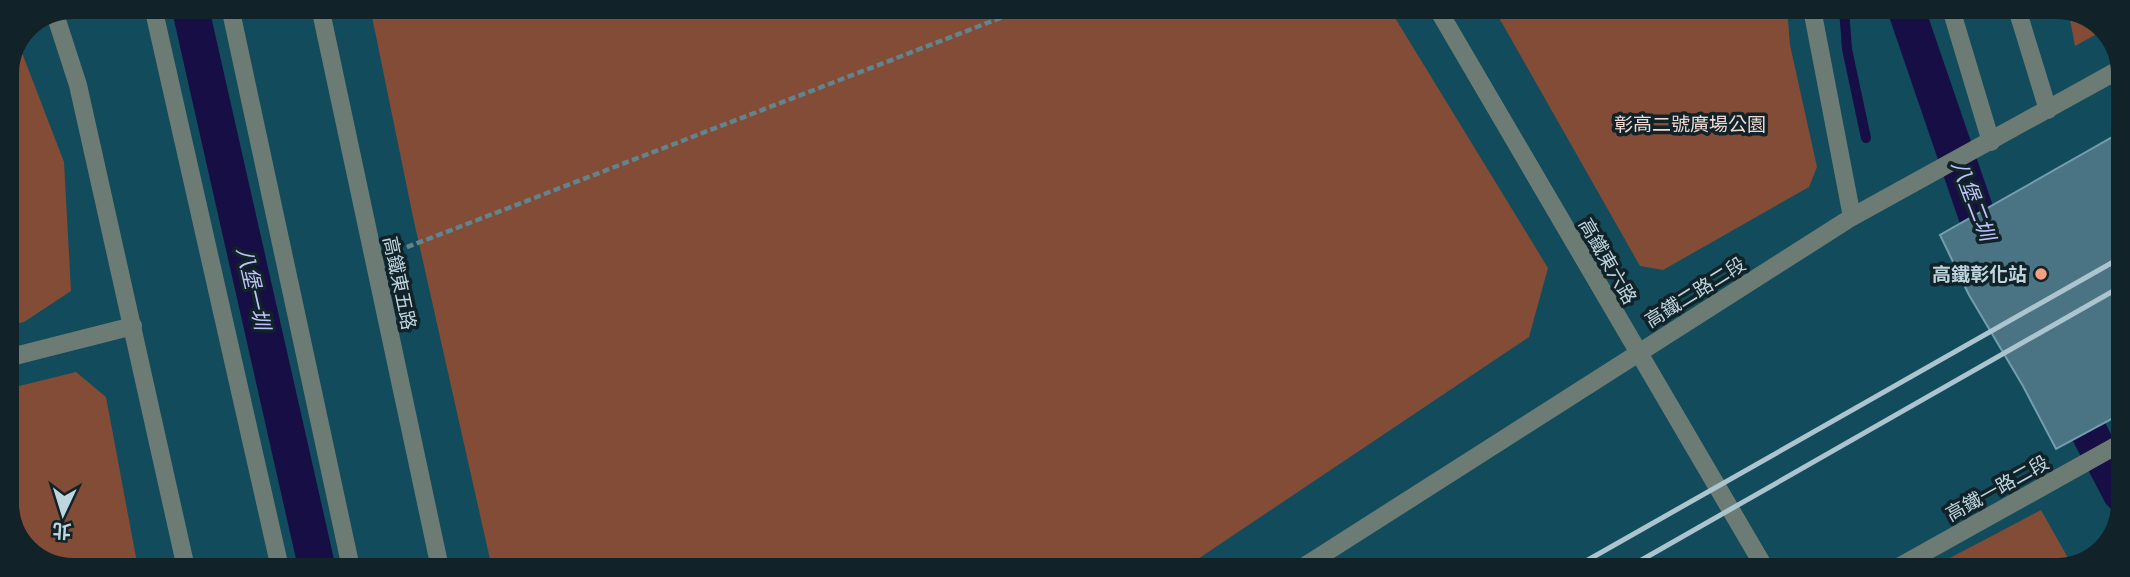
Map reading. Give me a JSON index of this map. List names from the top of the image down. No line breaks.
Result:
{"streets":{"street":["高鐵東六路","高鐵東五路","高鐵二路二段","高鐵一路二段"]},"crossings":[["高鐵東六路","高鐵二路二段"]],"water":["八堡二圳","八堡一圳"],"parks":["彰高二號廣場公園"],"places":["高鐵彰化站"],"north":"bottom"}
